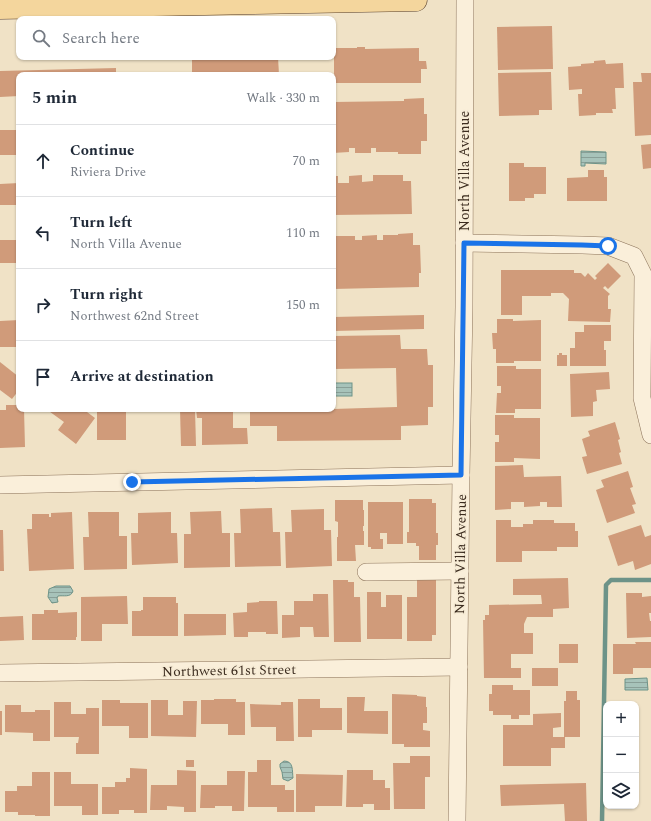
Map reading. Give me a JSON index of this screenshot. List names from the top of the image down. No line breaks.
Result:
{"streets":{"street":["North Villa Avenue","Northwest 61st Street"]},"crossings":[["North Villa Avenue","Northwest 61st Street"]],"page":{"search":"Search here","heading":["5 min","Walk · 330 m"],"list":[["Continue","Riviera Drive","70 m"],["Turn left","North Villa Avenue","110 m"],["Turn right","Northwest 62nd Street","150 m"],"Arrive at destination"],"map_buttons":["+","−"]}}
